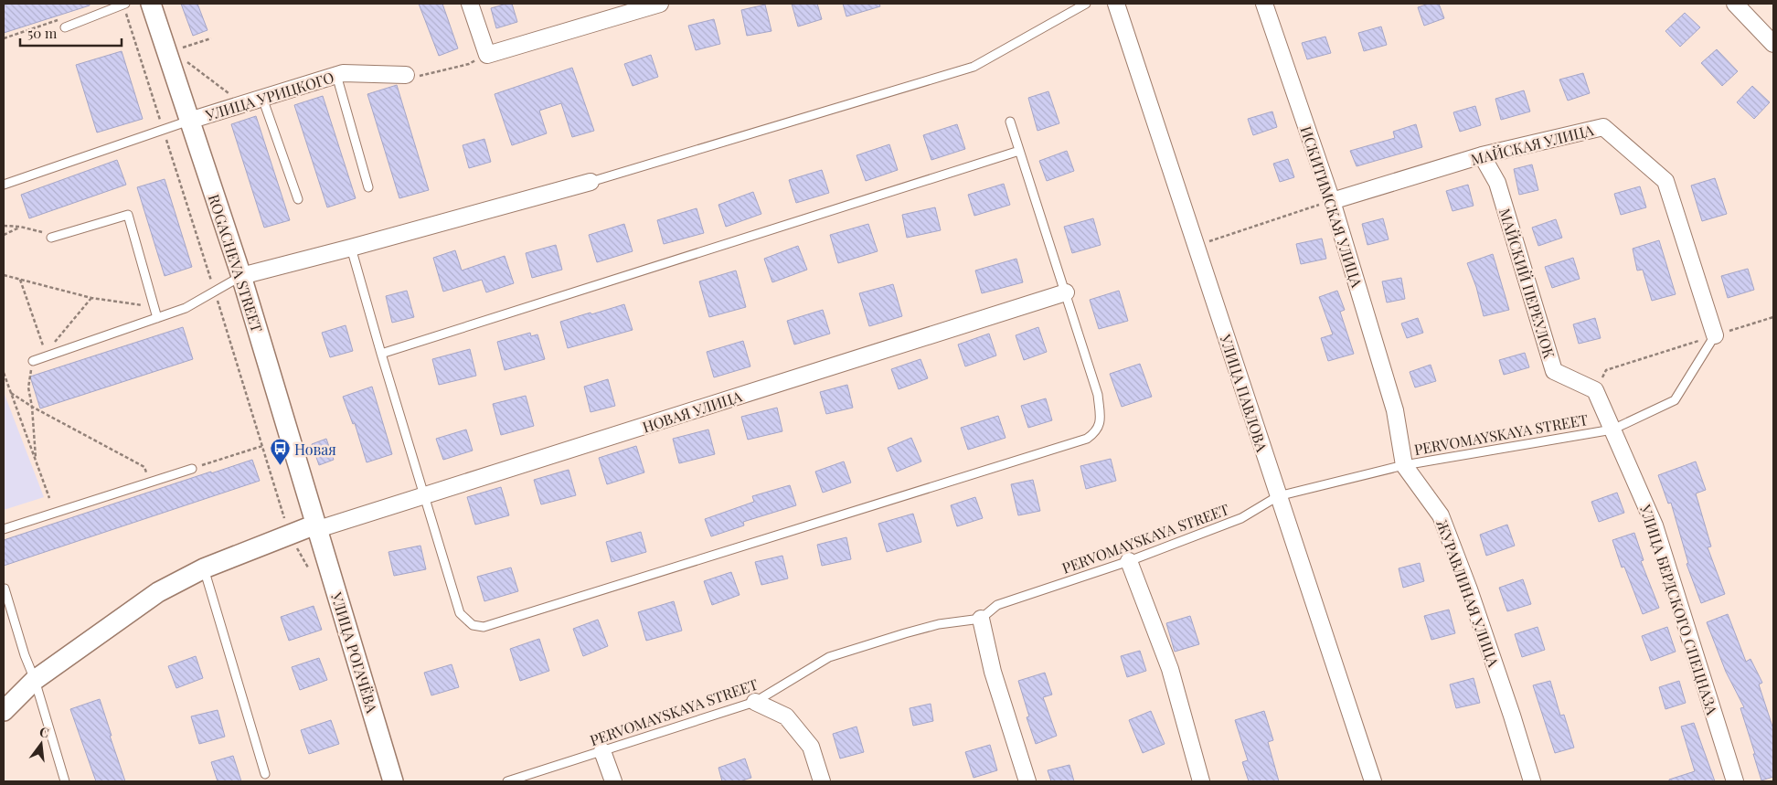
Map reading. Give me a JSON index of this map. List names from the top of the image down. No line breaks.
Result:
{"streets":{"street":["УЛИЦА УРИЦКОГО","МАЙСКАЯ УЛИЦА","ИСКИТИМСКАЯ УЛИЦА","ROGACHEVA STREET","МАЙСКИЙ ПЕРЕУЛОК","УЛИЦА ПАВЛОВА","НОВАЯ УЛИЦА","ЖУРАВЛИНАЯ УЛИЦА","УЛИЦА БЕРДСКОГО СПЕЦНАЗА","УЛИЦА РОГАЧЁВА"],"lane":["PERVOMAYSKAYA STREET"]},"crossings":[["УЛИЦА УРИЦКОГО","ROGACHEVA STREET"],["МАЙСКАЯ УЛИЦА","ИСКИТИМСКАЯ УЛИЦА"],["МАЙСКАЯ УЛИЦА","МАЙСКИЙ ПЕРЕУЛОК"],["МАЙСКАЯ УЛИЦА","PERVOMAYSKAYA STREET"],["ИСКИТИМСКАЯ УЛИЦА","ЖУРАВЛИНАЯ УЛИЦА"],["ROGACHEVA STREET","НОВАЯ УЛИЦА"],["ROGACHEVA STREET","УЛИЦА РОГАЧЁВА"],["МАЙСКИЙ ПЕРЕУЛОК","УЛИЦА БЕРДСКОГО СПЕЦНАЗА"],["УЛИЦА ПАВЛОВА","PERVOMAYSKAYA STREET"],["НОВАЯ УЛИЦА","УЛИЦА РОГАЧЁВА"],["PERVOMAYSKAYA STREET","ЖУРАВЛИНАЯ УЛИЦА"],["PERVOMAYSKAYA STREET","УЛИЦА БЕРДСКОГО СПЕЦНАЗА"]],"places":{"bus stop":["Новая"]},"scale_bar":"50 m","north":"top"}
